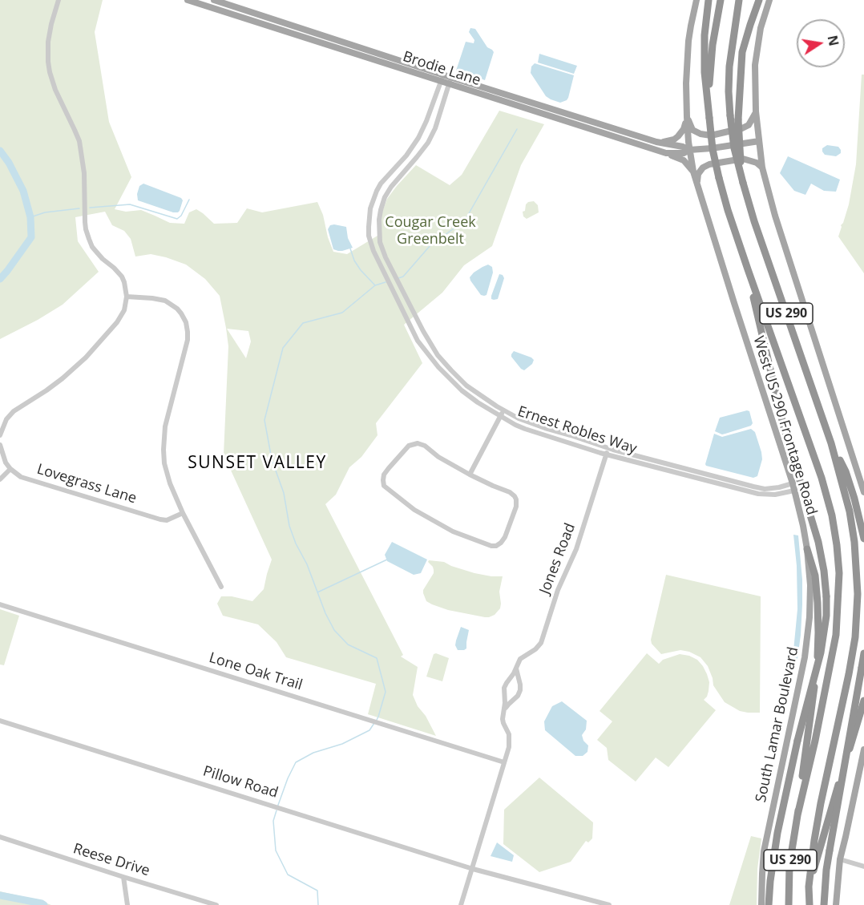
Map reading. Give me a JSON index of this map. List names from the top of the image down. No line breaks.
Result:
{"streets":{"highway":["US 290"],"main road":["Brodie Lane","West US 290 Frontage Road","South Lamar Boulevard"],"street":["Ernest Robles Way","Lovegrass Lane","Jones Road","Lone Oak Trail","Pillow Road","Reese Drive"]},"crossings":[["Brodie Lane","West US 290 Frontage Road"],["Brodie Lane","Ernest Robles Way"],["West US 290 Frontage Road","Ernest Robles Way"],["West US 290 Frontage Road","South Lamar Boulevard"],["Ernest Robles Way","Jones Road"],["Jones Road","Lone Oak Trail"],["Jones Road","Pillow Road"]],"districts":["SUNSET VALLEY"],"parks":["Cougar Creek Greenbelt"],"north":"right"}
